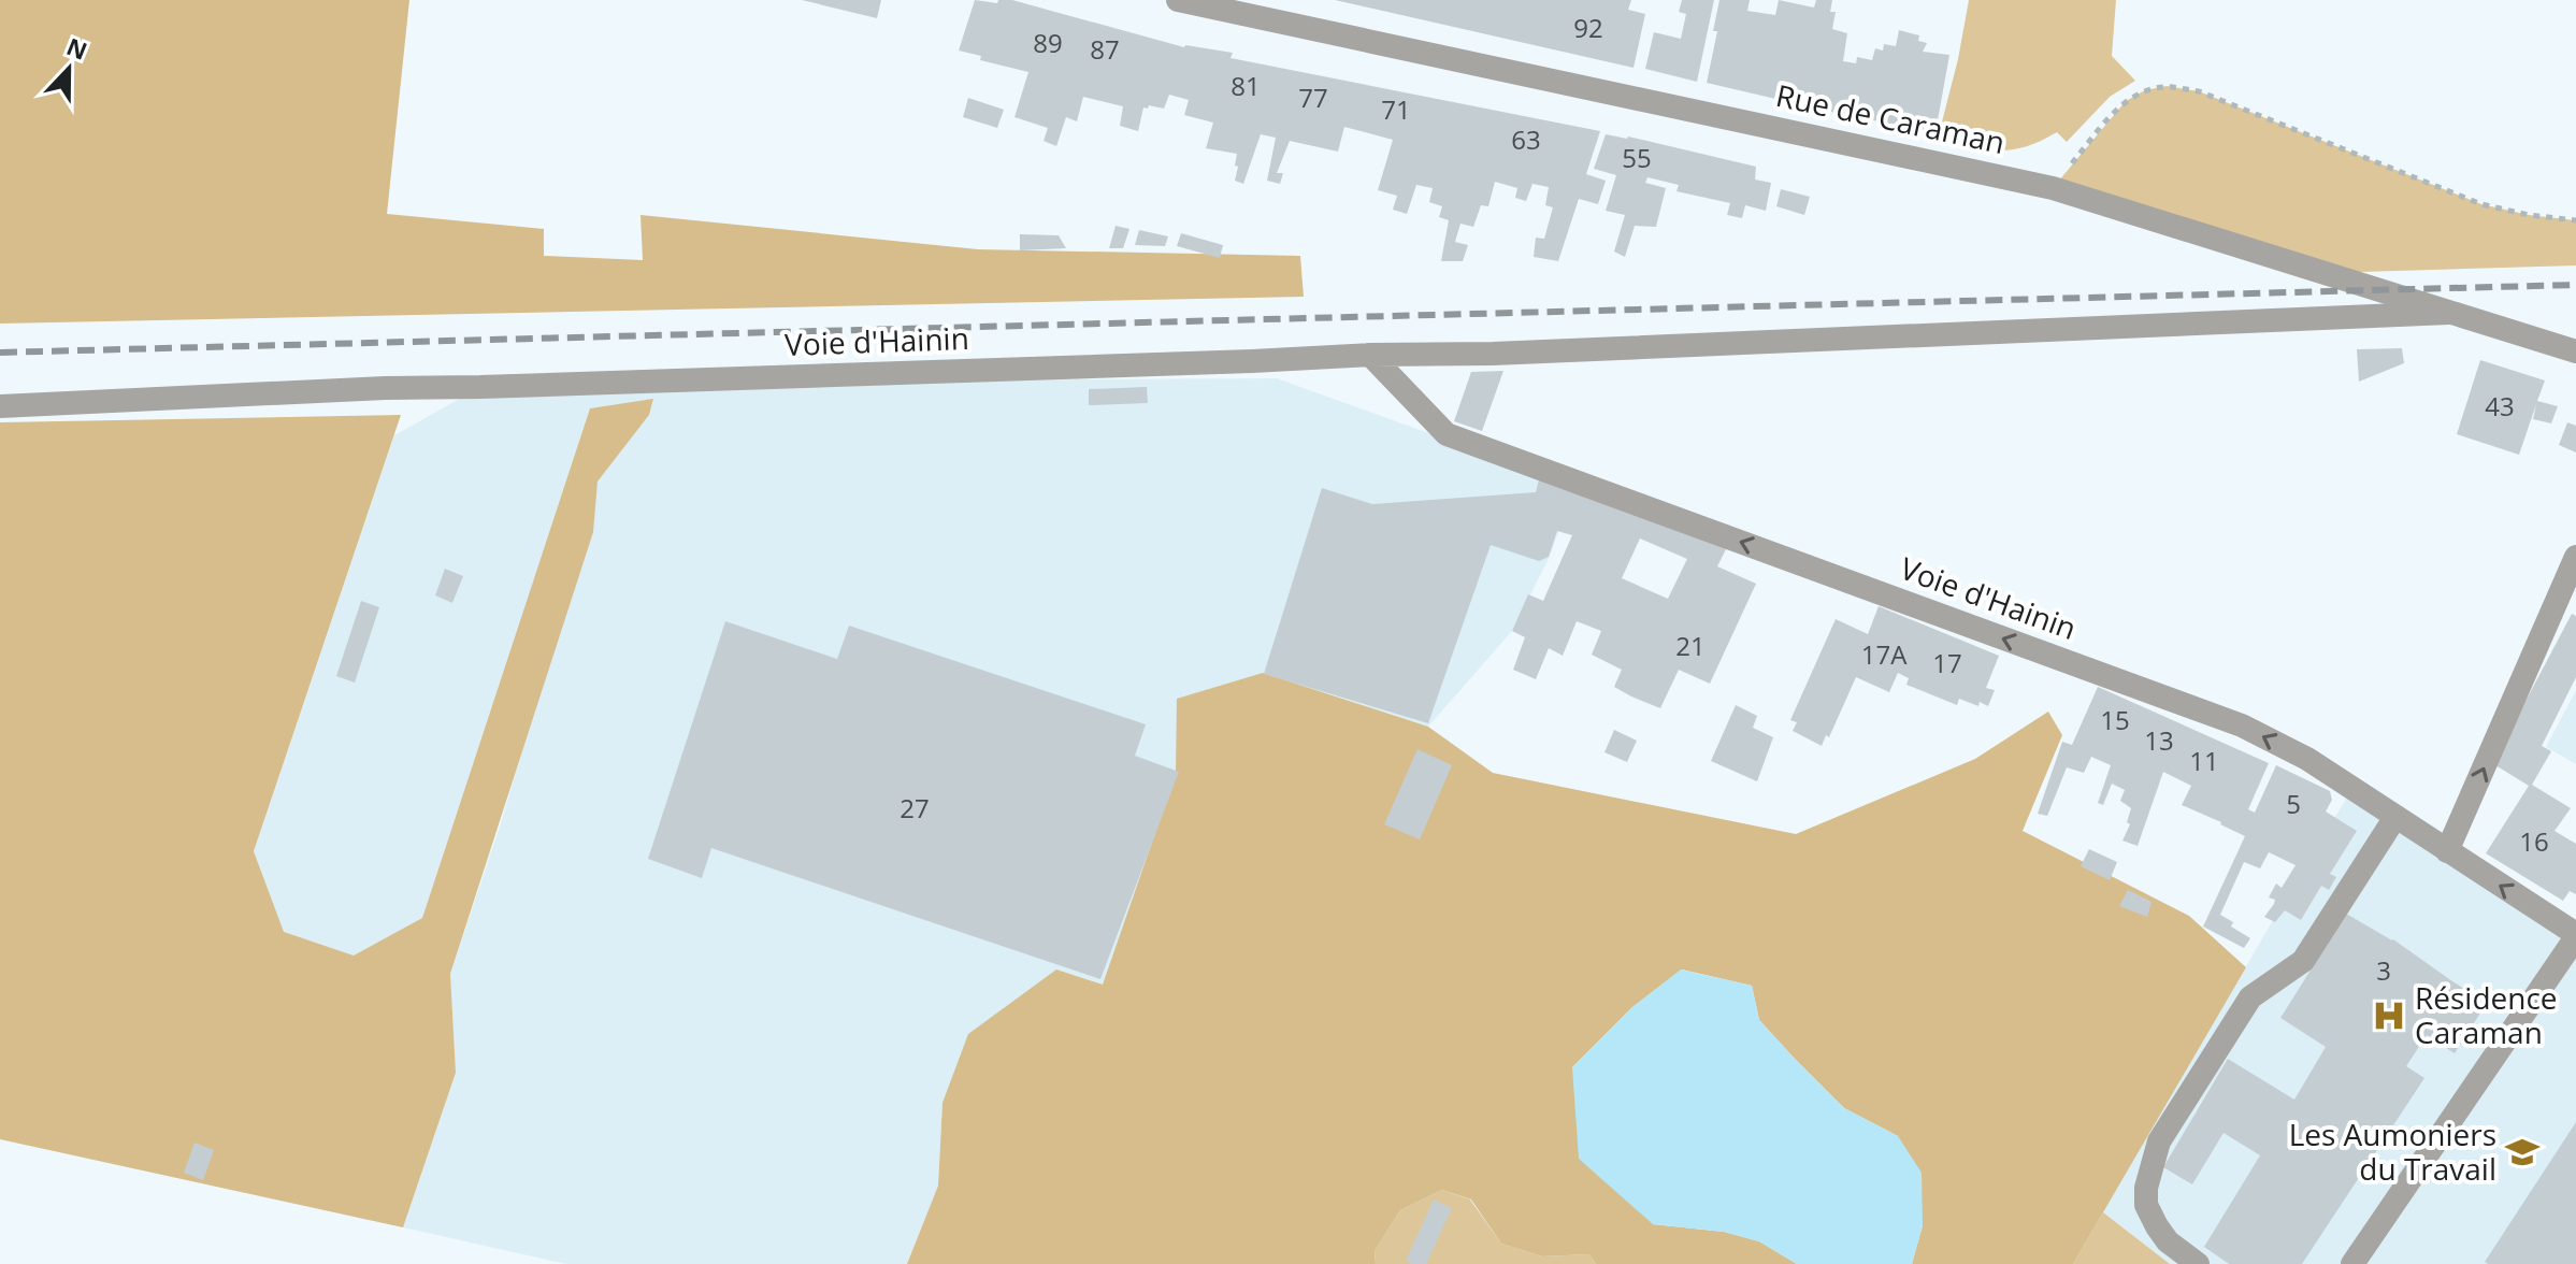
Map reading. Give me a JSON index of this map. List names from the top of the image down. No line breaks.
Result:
{"streets":{"street":["Rue de Caraman","Voie d'Hainin"]},"crossings":[["Rue de Caraman","Voie d'Hainin"]],"places":{"hospital":["Résidence Caraman"],"school or university":["Les Aumoniers du Travail"]},"house_numbers":["92","89","87","81","77","71","63","55","43","21","17A","17","15","13","11","5","27","16","3"],"north":"top"}
